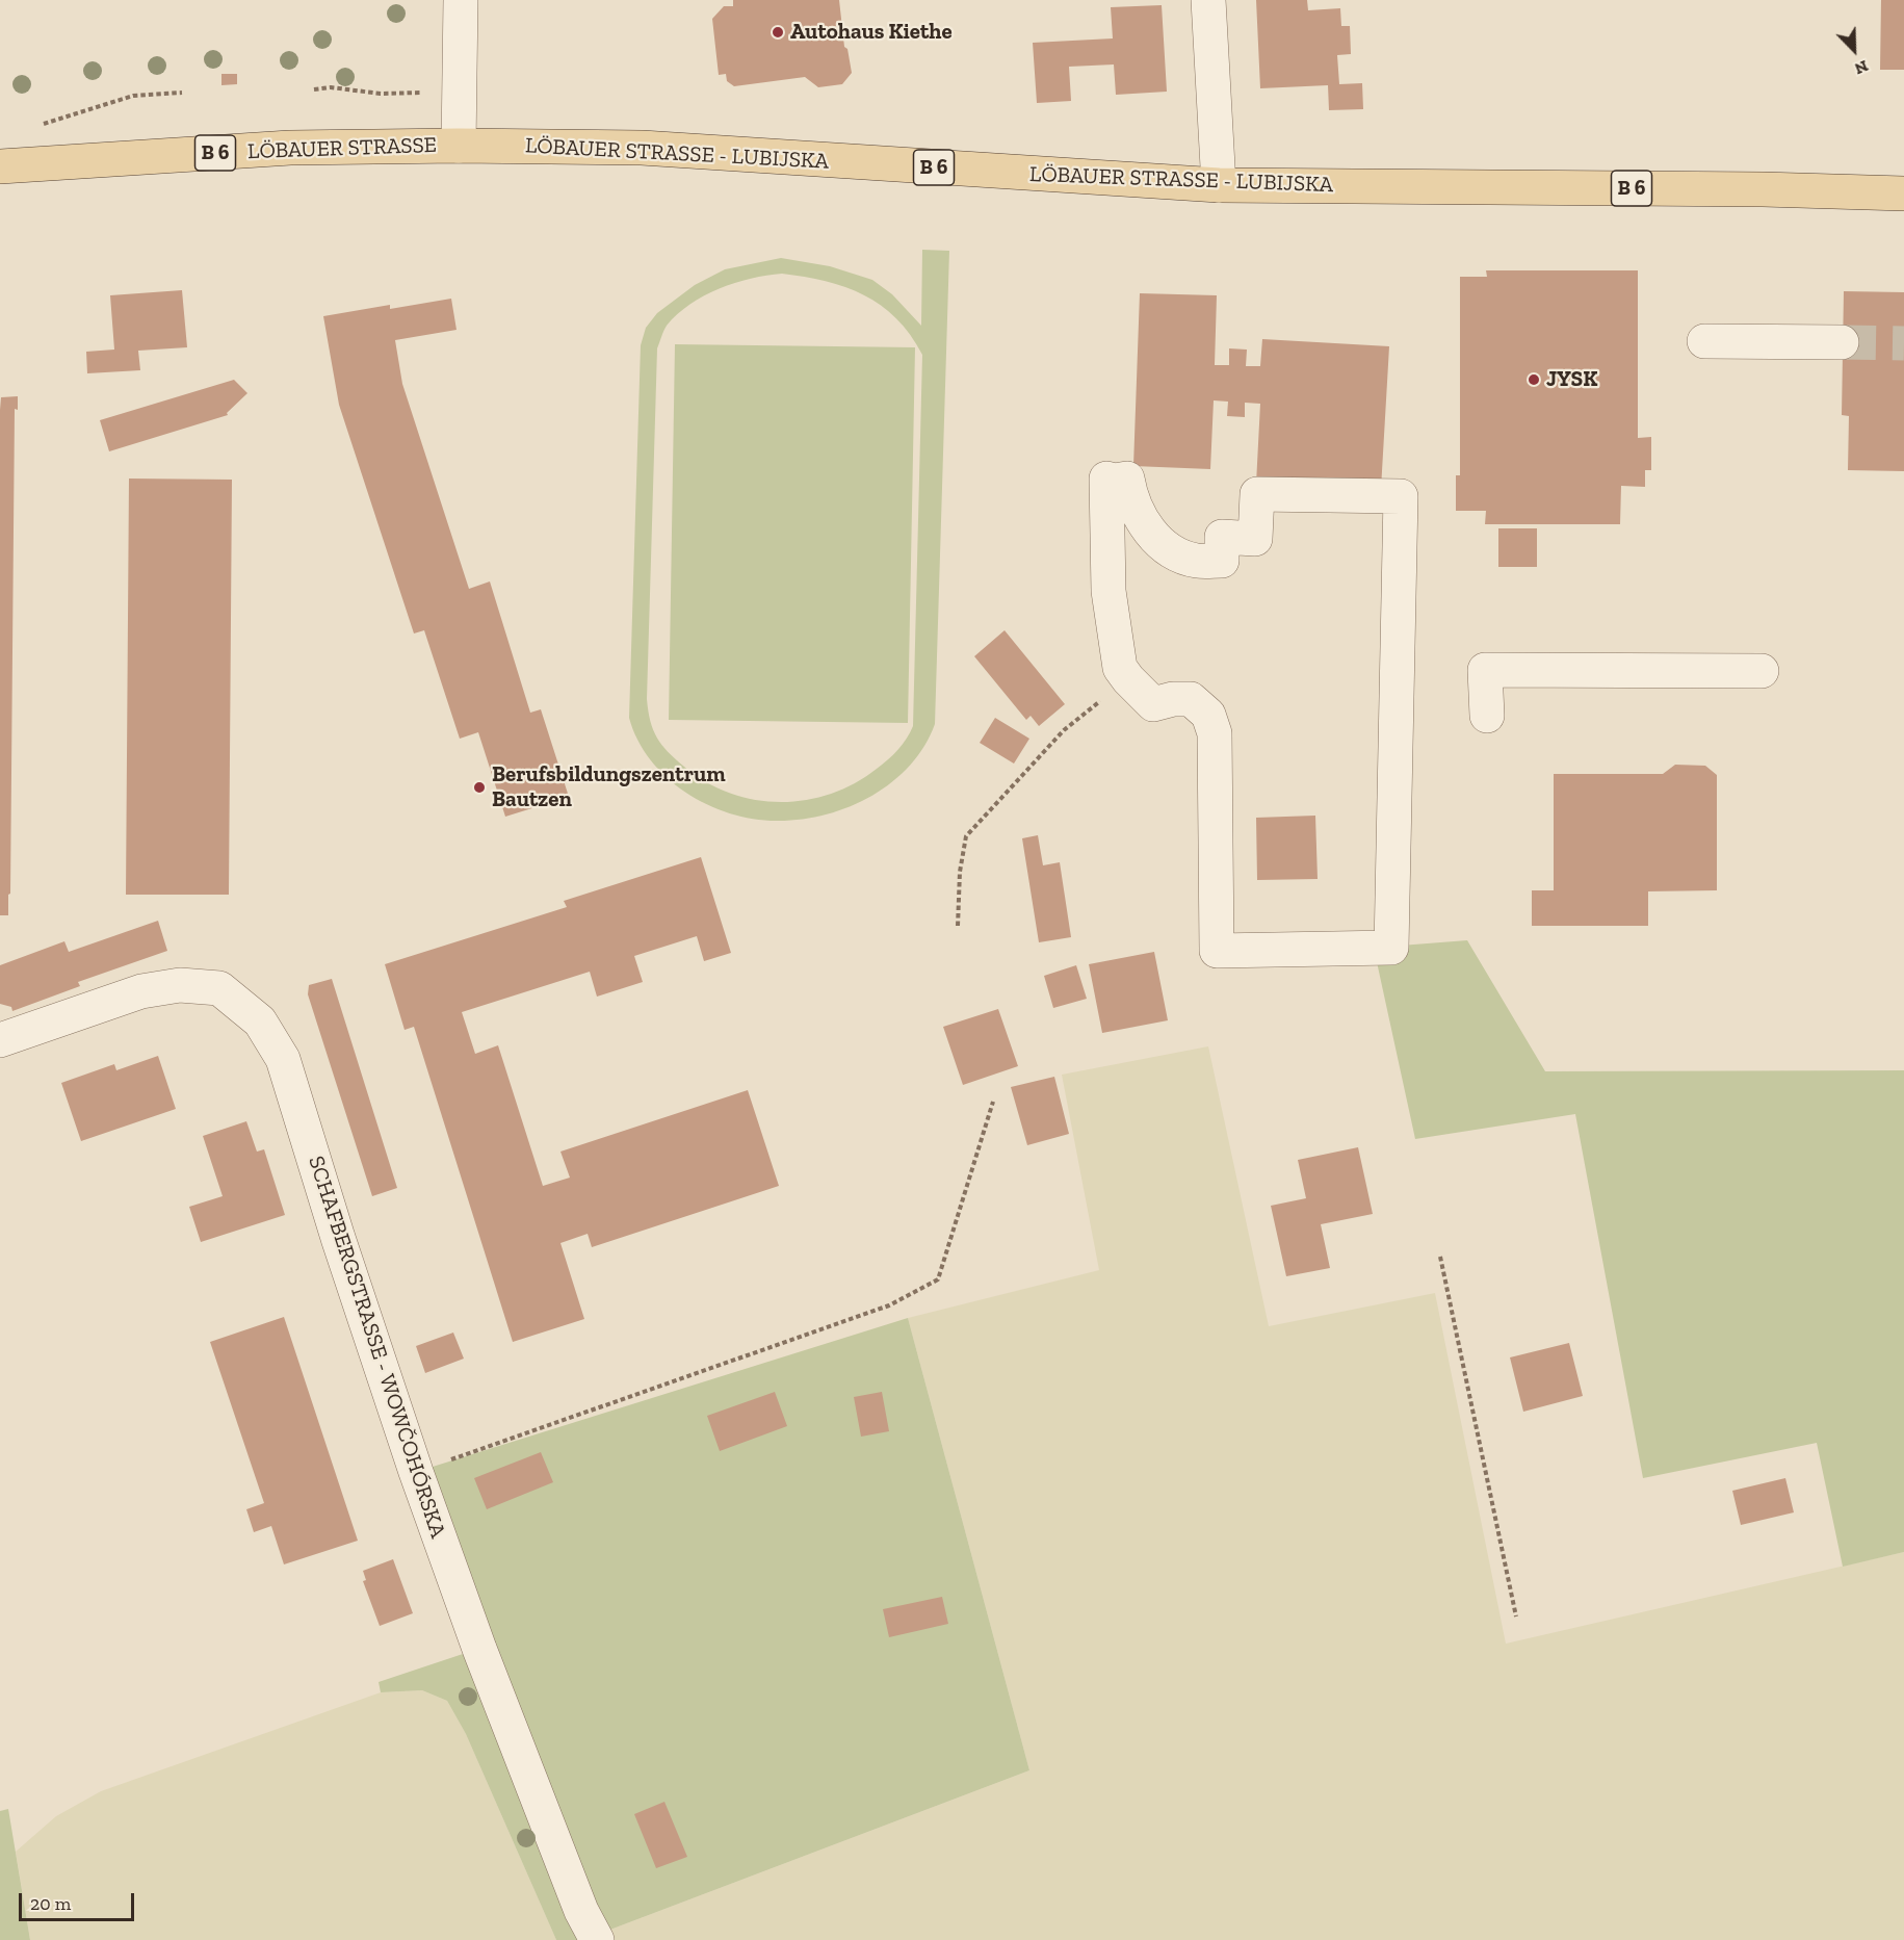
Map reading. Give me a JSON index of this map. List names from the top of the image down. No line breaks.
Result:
{"streets":{"main road":["LÖBAUER STRASSE","B 6","LÖBAUER STRASSE - LUBIJSKA"],"street":["SCHAFBERGSTRASSE - WOWČOHÓRSKA"]},"crossings":[["LÖBAUER STRASSE","LÖBAUER STRASSE - LUBIJSKA"]],"places":["Autohaus Kiethe","JYSK","Berufsbildungszentrum Bautzen"],"scale_bar":"20 m","north":"bottom right"}
